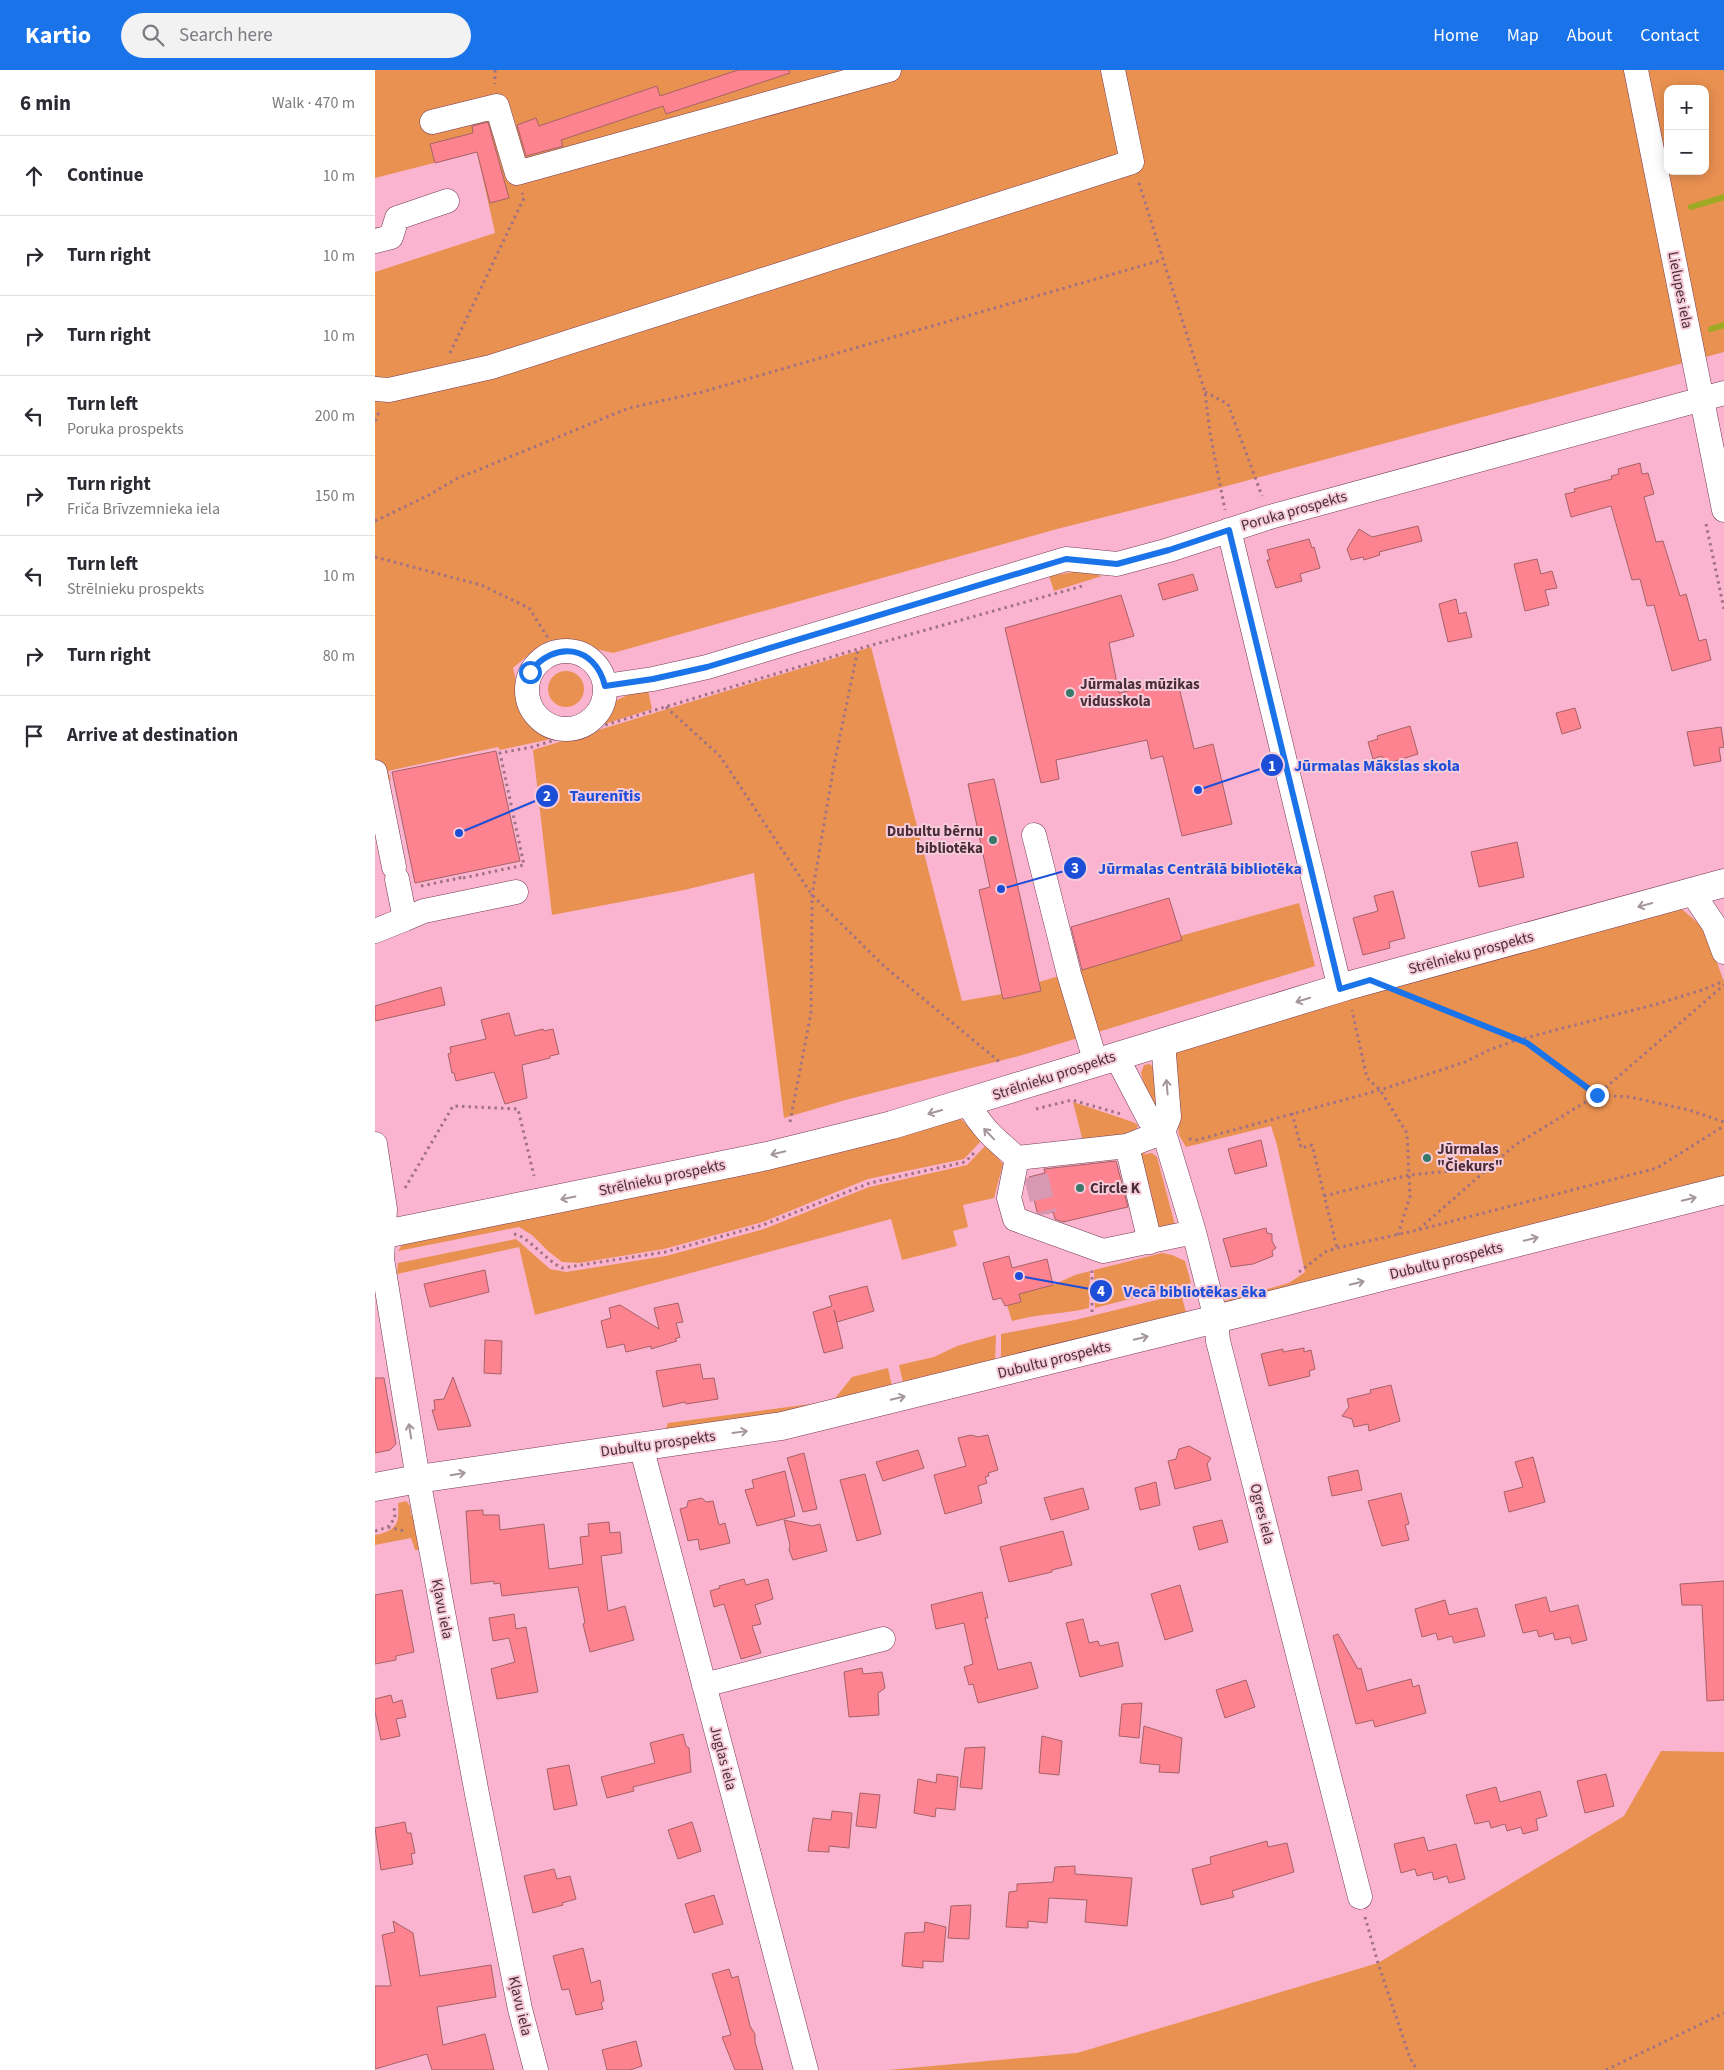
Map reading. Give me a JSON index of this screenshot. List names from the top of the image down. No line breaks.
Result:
{"streets":{"main road":["Strēlnieku prospekts","Dubultu prospekts"],"street":["Lielupes iela","Poruka prospekts","Ogres iela","Kļavu iela","Juglas iela"]},"crossings":[["Lielupes iela","Poruka prospekts"],["Strēlnieku prospekts","Ogres iela"],["Strēlnieku prospekts","Kļavu iela"],["Dubultu prospekts","Ogres iela"],["Dubultu prospekts","Kļavu iela"],["Dubultu prospekts","Juglas iela"]],"one_way":["Strēlnieku prospekts","Dubultu prospekts"],"places":["Jūrmalas mūzikas vidusskola","Jūrmalas Mākslas skola","Taurenītis","Dubultu bērnu bibliotēka","Jūrmalas Centrālā bibliotēka","Jūrmalas \"Čiekurs\"","Circle K","Vecā bibliotēkas ēka"],"page":{"header":"Kartio","search":"Search here","nav":["Home","Map","About","Contact"],"heading":["6 min","Walk · 470 m"],"map_buttons":["+","−"],"list":[["Continue","10 m"],["Turn right","10 m"],["Turn right","10 m"],["Turn left","Poruka prospekts","200 m"],["Turn right","Friča Brīvzemnieka iela","150 m"],["Turn left","Strēlnieku prospekts","10 m"],["Turn right","80 m"],"Arrive at destination"]}}
